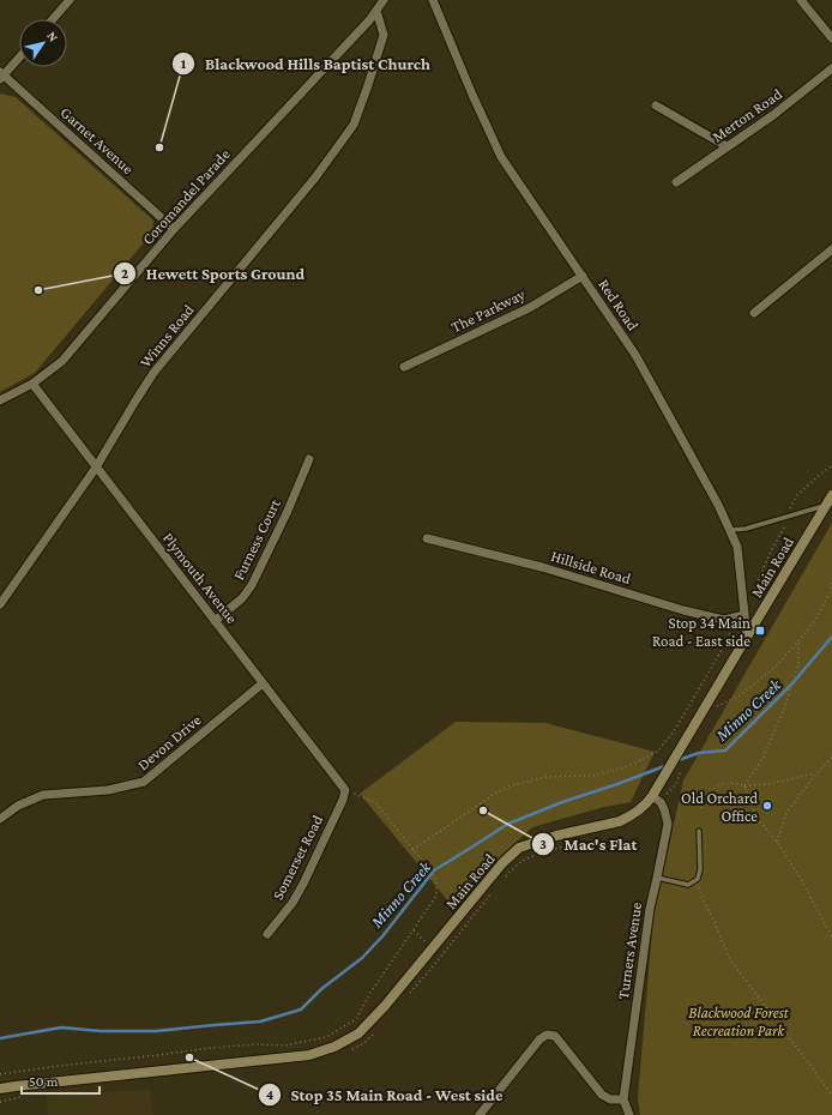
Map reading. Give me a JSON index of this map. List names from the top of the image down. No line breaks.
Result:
{"streets":{"main road":["Main Road"],"street":["Merton Road","Garnet Avenue","Coromandel Parade","Red Road","The Parkway","Winns Road","Furness Court","Hillside Road","Plymouth Avenue","Devon Drive","Somerset Road","Turners Avenue"]},"crossings":[["Garnet Avenue","Coromandel Parade"],["Coromandel Parade","Winns Road"],["Coromandel Parade","Plymouth Avenue"],["Red Road","The Parkway"],["Red Road","Hillside Road"],["Red Road","Main Road"],["Winns Road","Plymouth Avenue"],["Furness Court","Plymouth Avenue"],["Main Road","Turners Avenue"],["Plymouth Avenue","Devon Drive"],["Plymouth Avenue","Somerset Road"]],"water":["Minno Creek"],"parks":["Blackwood Forest Recreation Park"],"places":{"other":["Blackwood Hills Baptist Church","Hewett Sports Ground","Old Orchard Office","Mac's Flat","Stop 35 Main Road - West side"],"transit":["Stop 34 Main Road - East side"]},"scale_bar":"50 m","north":"top right"}
